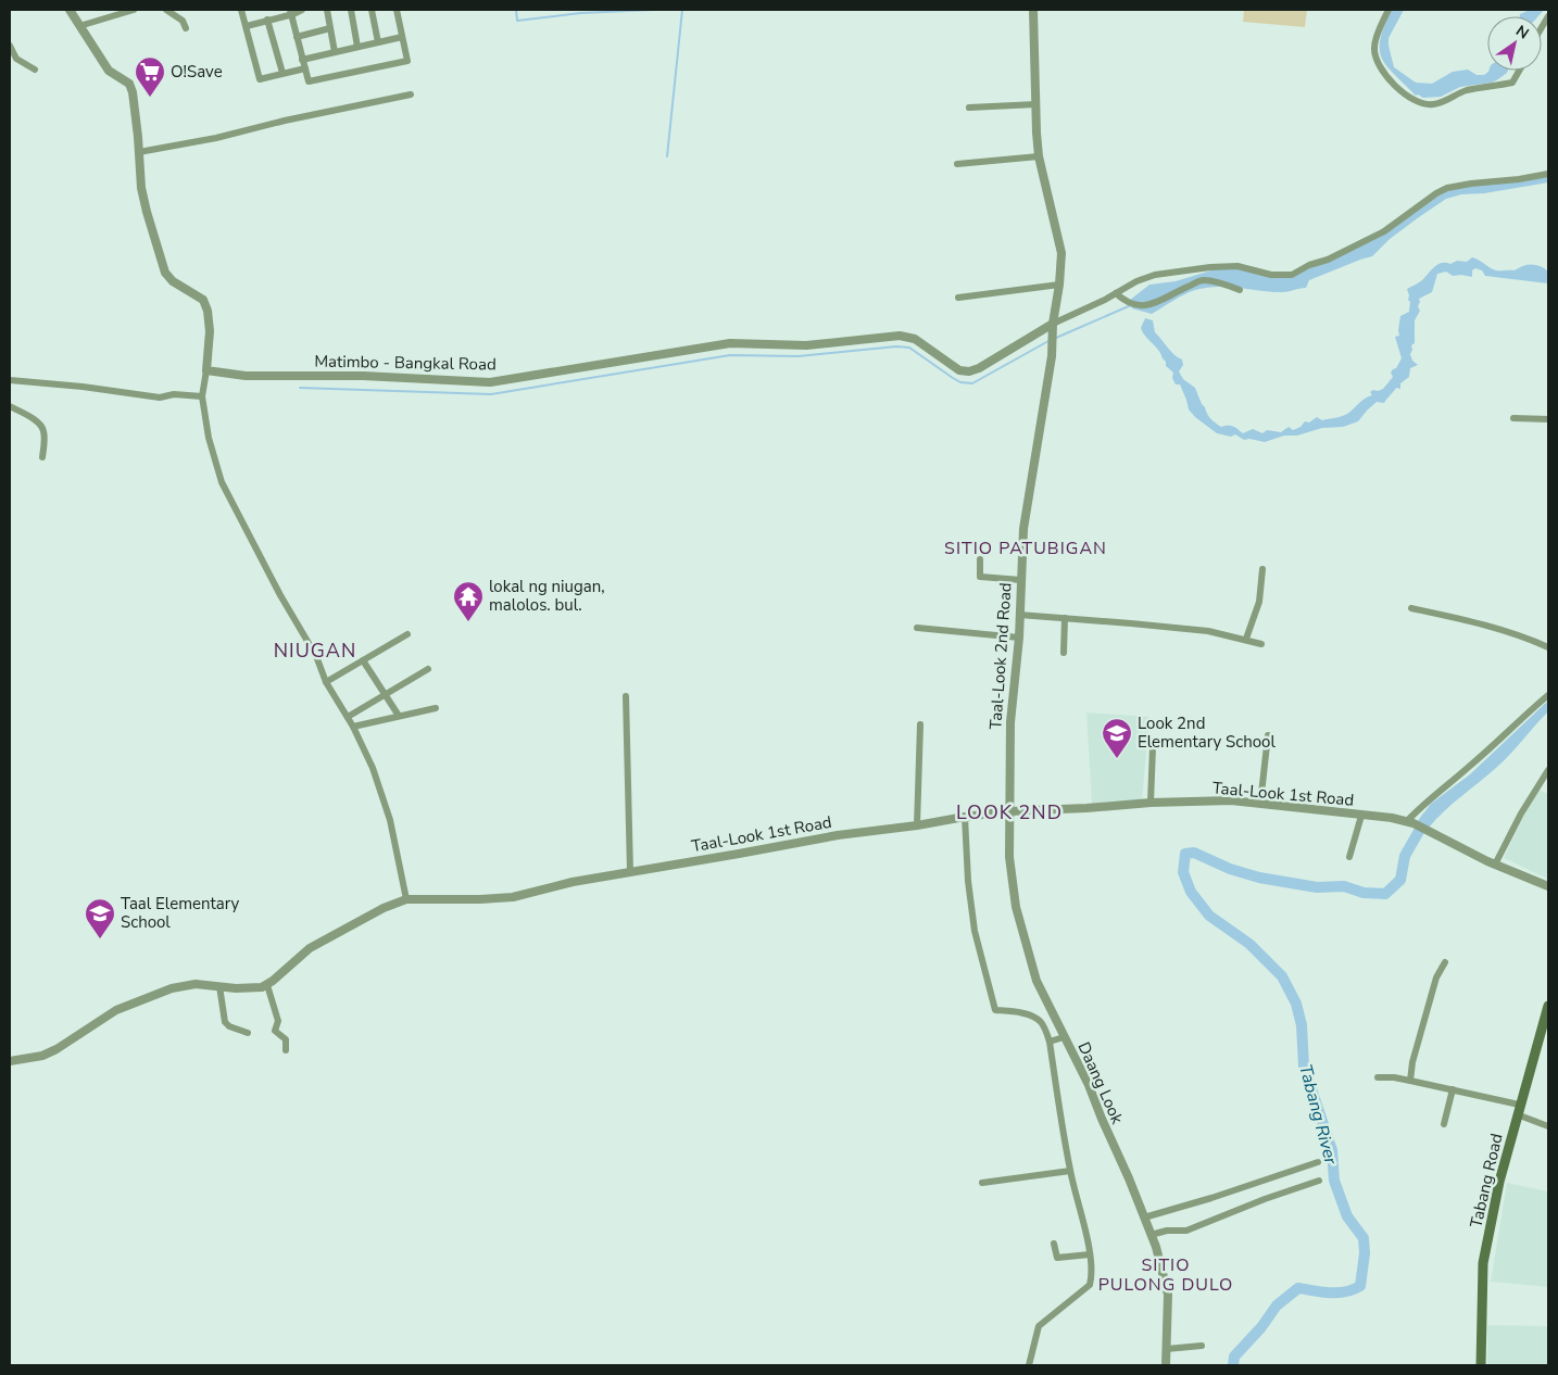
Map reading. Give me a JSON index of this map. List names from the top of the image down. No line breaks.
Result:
{"streets":{"main road":["Tabang Road"],"street":["Matimbo - Bangkal Road","Taal-Look 2nd Road","Taal-Look 1st Road","Daang Look"]},"crossings":[["Matimbo - Bangkal Road","Taal-Look 2nd Road"],["Taal-Look 2nd Road","Taal-Look 1st Road"],["Taal-Look 2nd Road","Daang Look"],["Taal-Look 1st Road","Daang Look"]],"districts":["SITIO PATUBIGAN","NIUGAN","LOOK 2ND","SITIO PULONG DULO"],"water":["Tabang River"],"places":{"supermarket":["O!Save"],"temple":["lokal ng niugan, malolos. bul."],"school or university":["Look 2nd Elementary School","Taal Elementary School"]},"north":"top right"}
